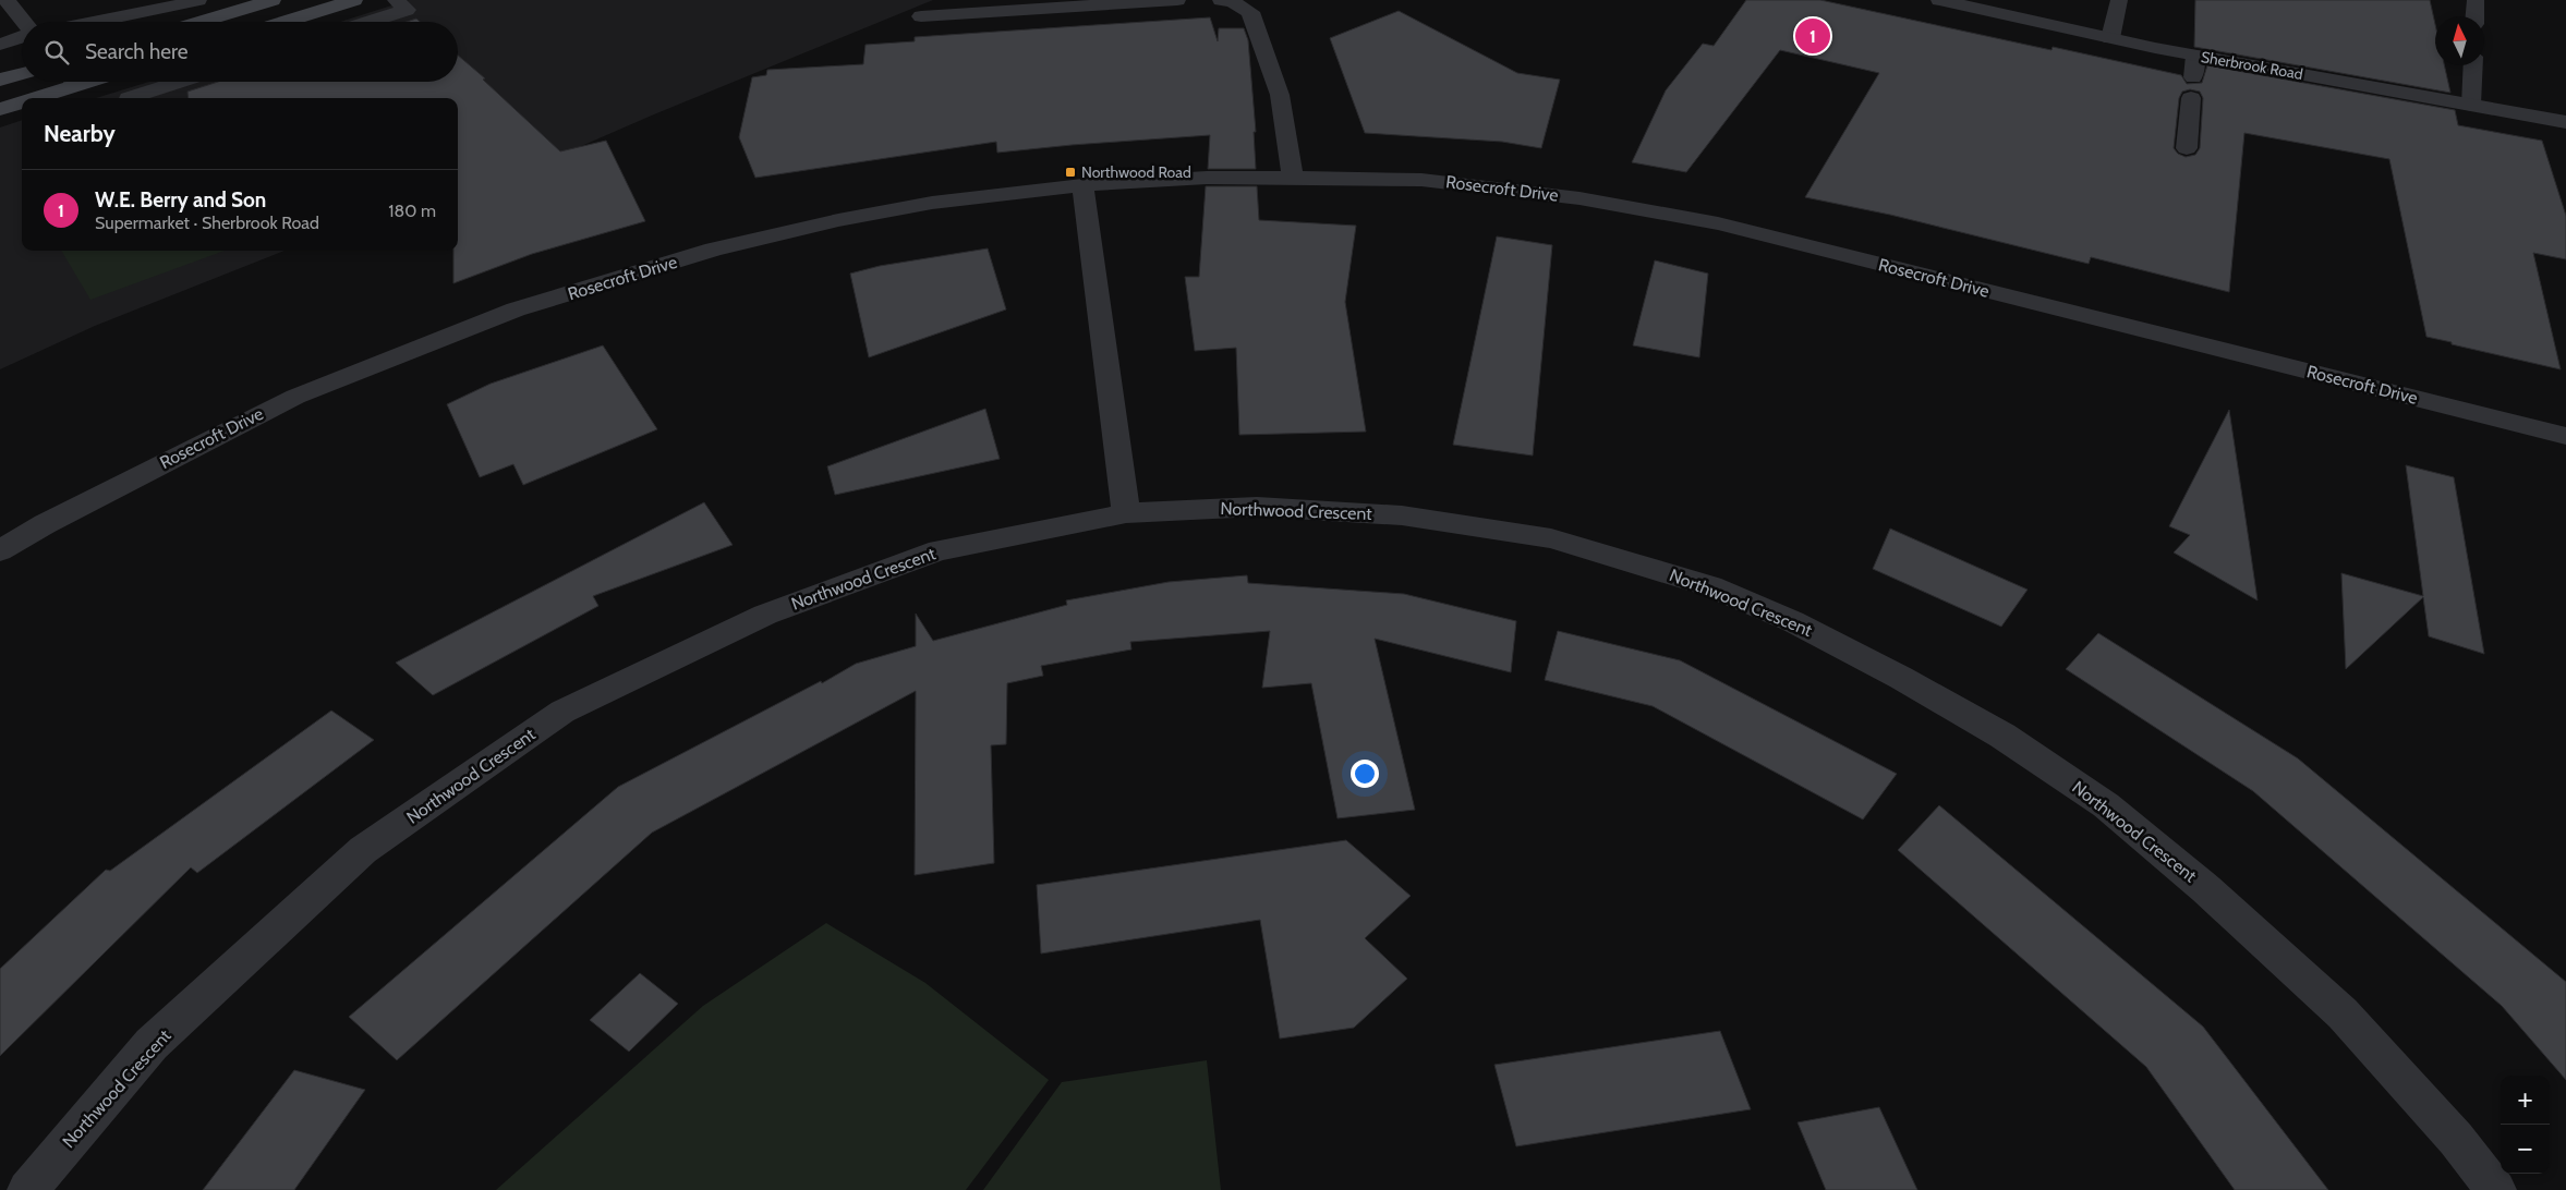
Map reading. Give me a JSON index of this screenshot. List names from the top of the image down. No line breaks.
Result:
{"streets":{"street":["Sherbrook Road","Rosecroft Drive","Northwood Crescent"]},"places":{"transit":["Northwood Road"]},"north":"top","page":{"pins":"1","search":"Search here","heading":"Nearby","list":[{"mark":"1","name":"W.E. Berry and Son","note":"Supermarket · Sherbrook Road","value":"180 m"}],"map_buttons":["+","−"]}}
